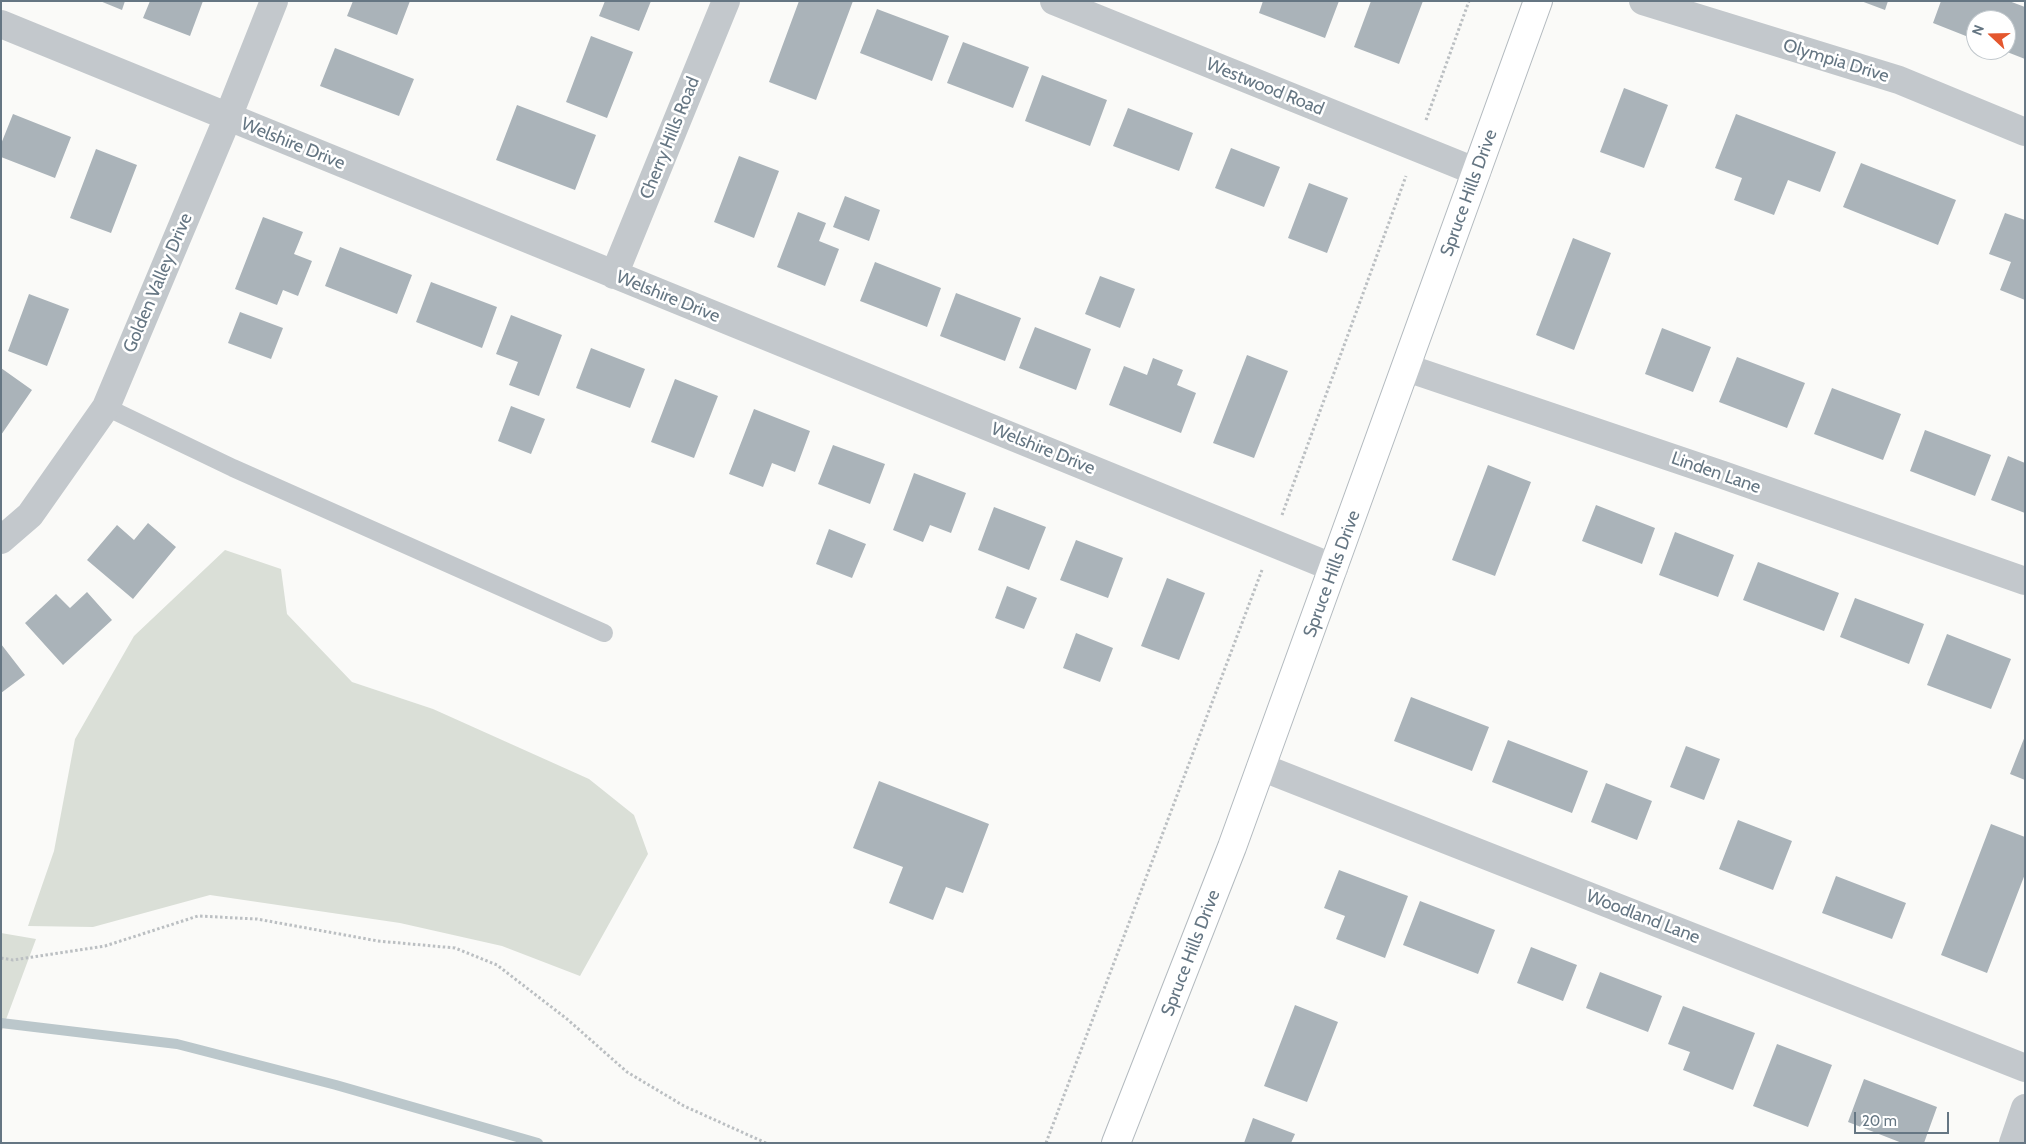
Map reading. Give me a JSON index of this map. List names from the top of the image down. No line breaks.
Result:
{"streets":{"main road":["Spruce Hills Drive"],"street":["Olympia Drive","Westwood Road","Cherry Hills Road","Welshire Drive","Golden Valley Drive","Linden Lane","Woodland Lane"]},"crossings":[["Westwood Road","Spruce Hills Drive"],["Cherry Hills Road","Welshire Drive"],["Welshire Drive","Spruce Hills Drive"],["Welshire Drive","Golden Valley Drive"],["Spruce Hills Drive","Linden Lane"],["Spruce Hills Drive","Woodland Lane"]],"scale_bar":"20 m","north":"left"}
